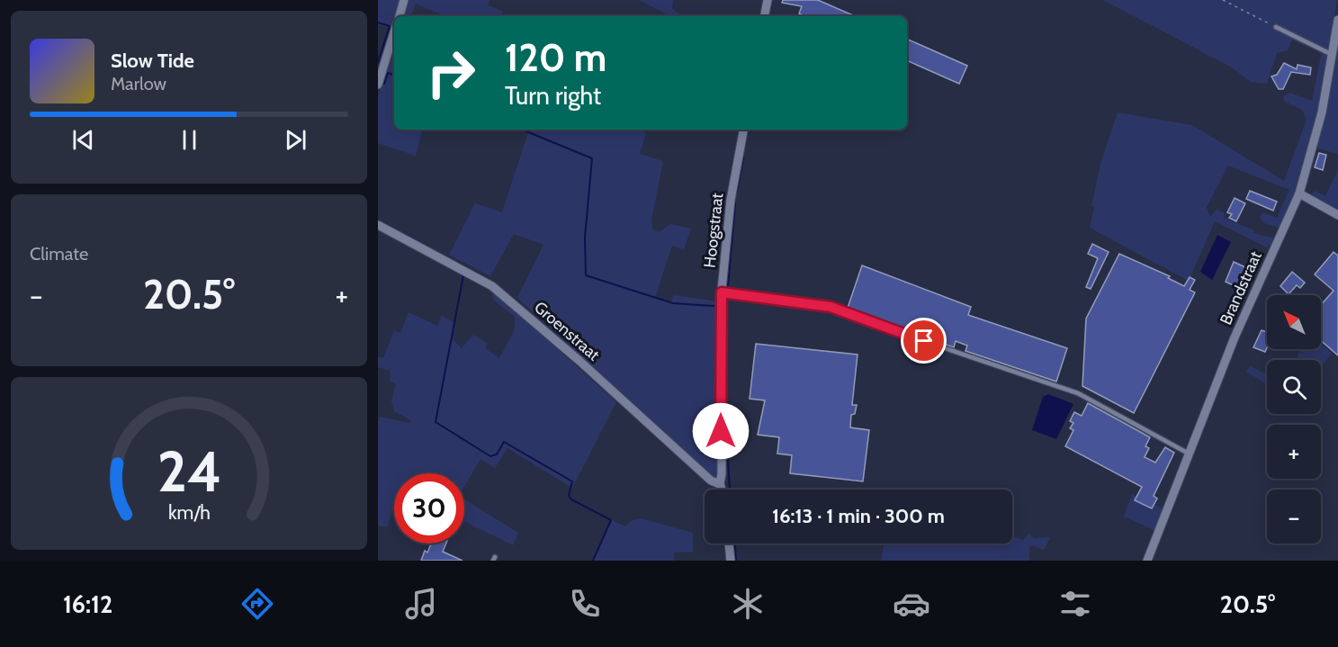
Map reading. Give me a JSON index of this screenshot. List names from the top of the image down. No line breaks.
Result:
{"streets":{"street":["Hoogstraat","Brandstraat","Groenstraat"]},"crossings":[["Hoogstraat","Groenstraat"]],"north":"top left","page":{"turn":["120 m","Turn right"],"song":["Slow Tide","Marlow"],"tile":"Climate","heat":["−","20.5°","+"],"map_buttons":["+","−"],"limit":"30","trip":"16:13 · 1 min · 300 m","tabs":["16:12","20.5°"],"gauge":["24","km/h"]}}
